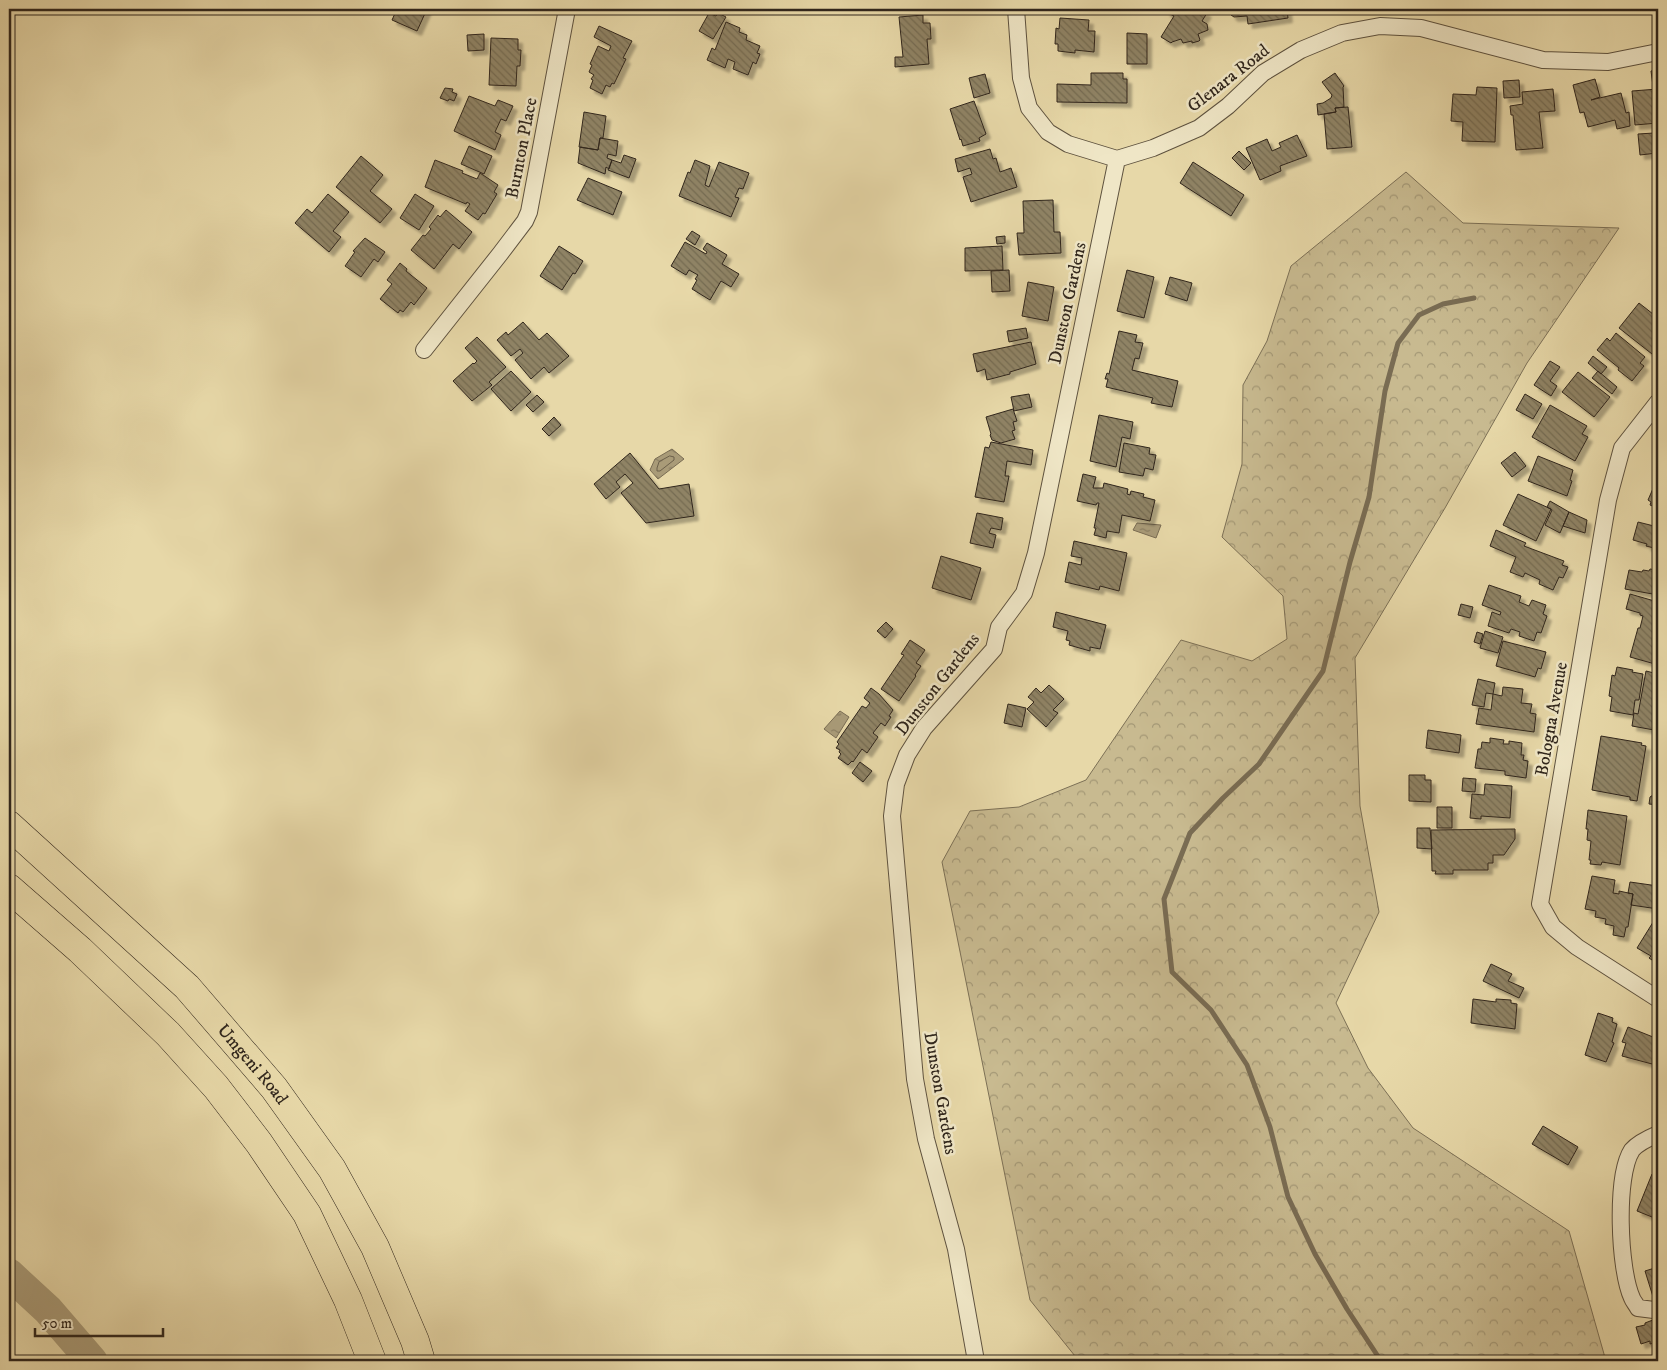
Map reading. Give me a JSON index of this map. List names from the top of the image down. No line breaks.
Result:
{"streets":{"highway":["Umgeni Road"],"street":["Glenara Road","Burnton Place","Dunston Gardens","Bologna Avenue"]},"crossings":[["Glenara Road","Dunston Gardens"]],"scale_bar":"50 m"}
